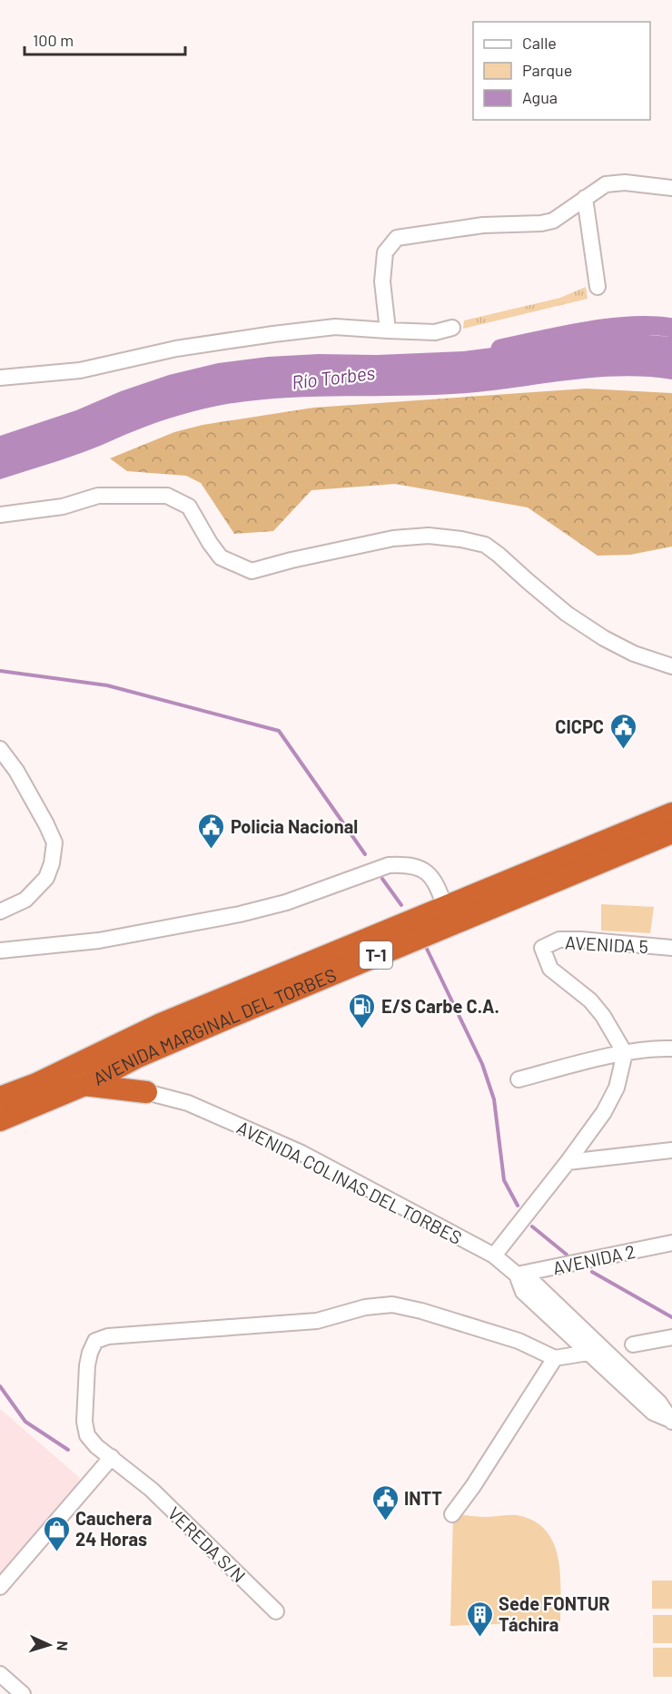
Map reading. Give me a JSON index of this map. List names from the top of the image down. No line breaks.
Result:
{"streets":{"highway":["T-1","AVENIDA MARGINAL DEL TORBES"],"street":["AVENIDA 5","AVENIDA COLINAS DEL TORBES","AVENIDA 2","VEREDA S/N"]},"crossings":[["AVENIDA COLINAS DEL TORBES","AVENIDA 2"]],"water":["Río Torbes"],"places":{"public building":["CICPC","Policia Nacional","INTT"],"fuel station":["E/S Carbe C.A."],"shop":["Cauchera 24 Horas"],"building":["Sede FONTUR Táchira"]},"legend":["Calle","Parque","Agua"],"scale_bar":"100 m","north":"right"}
